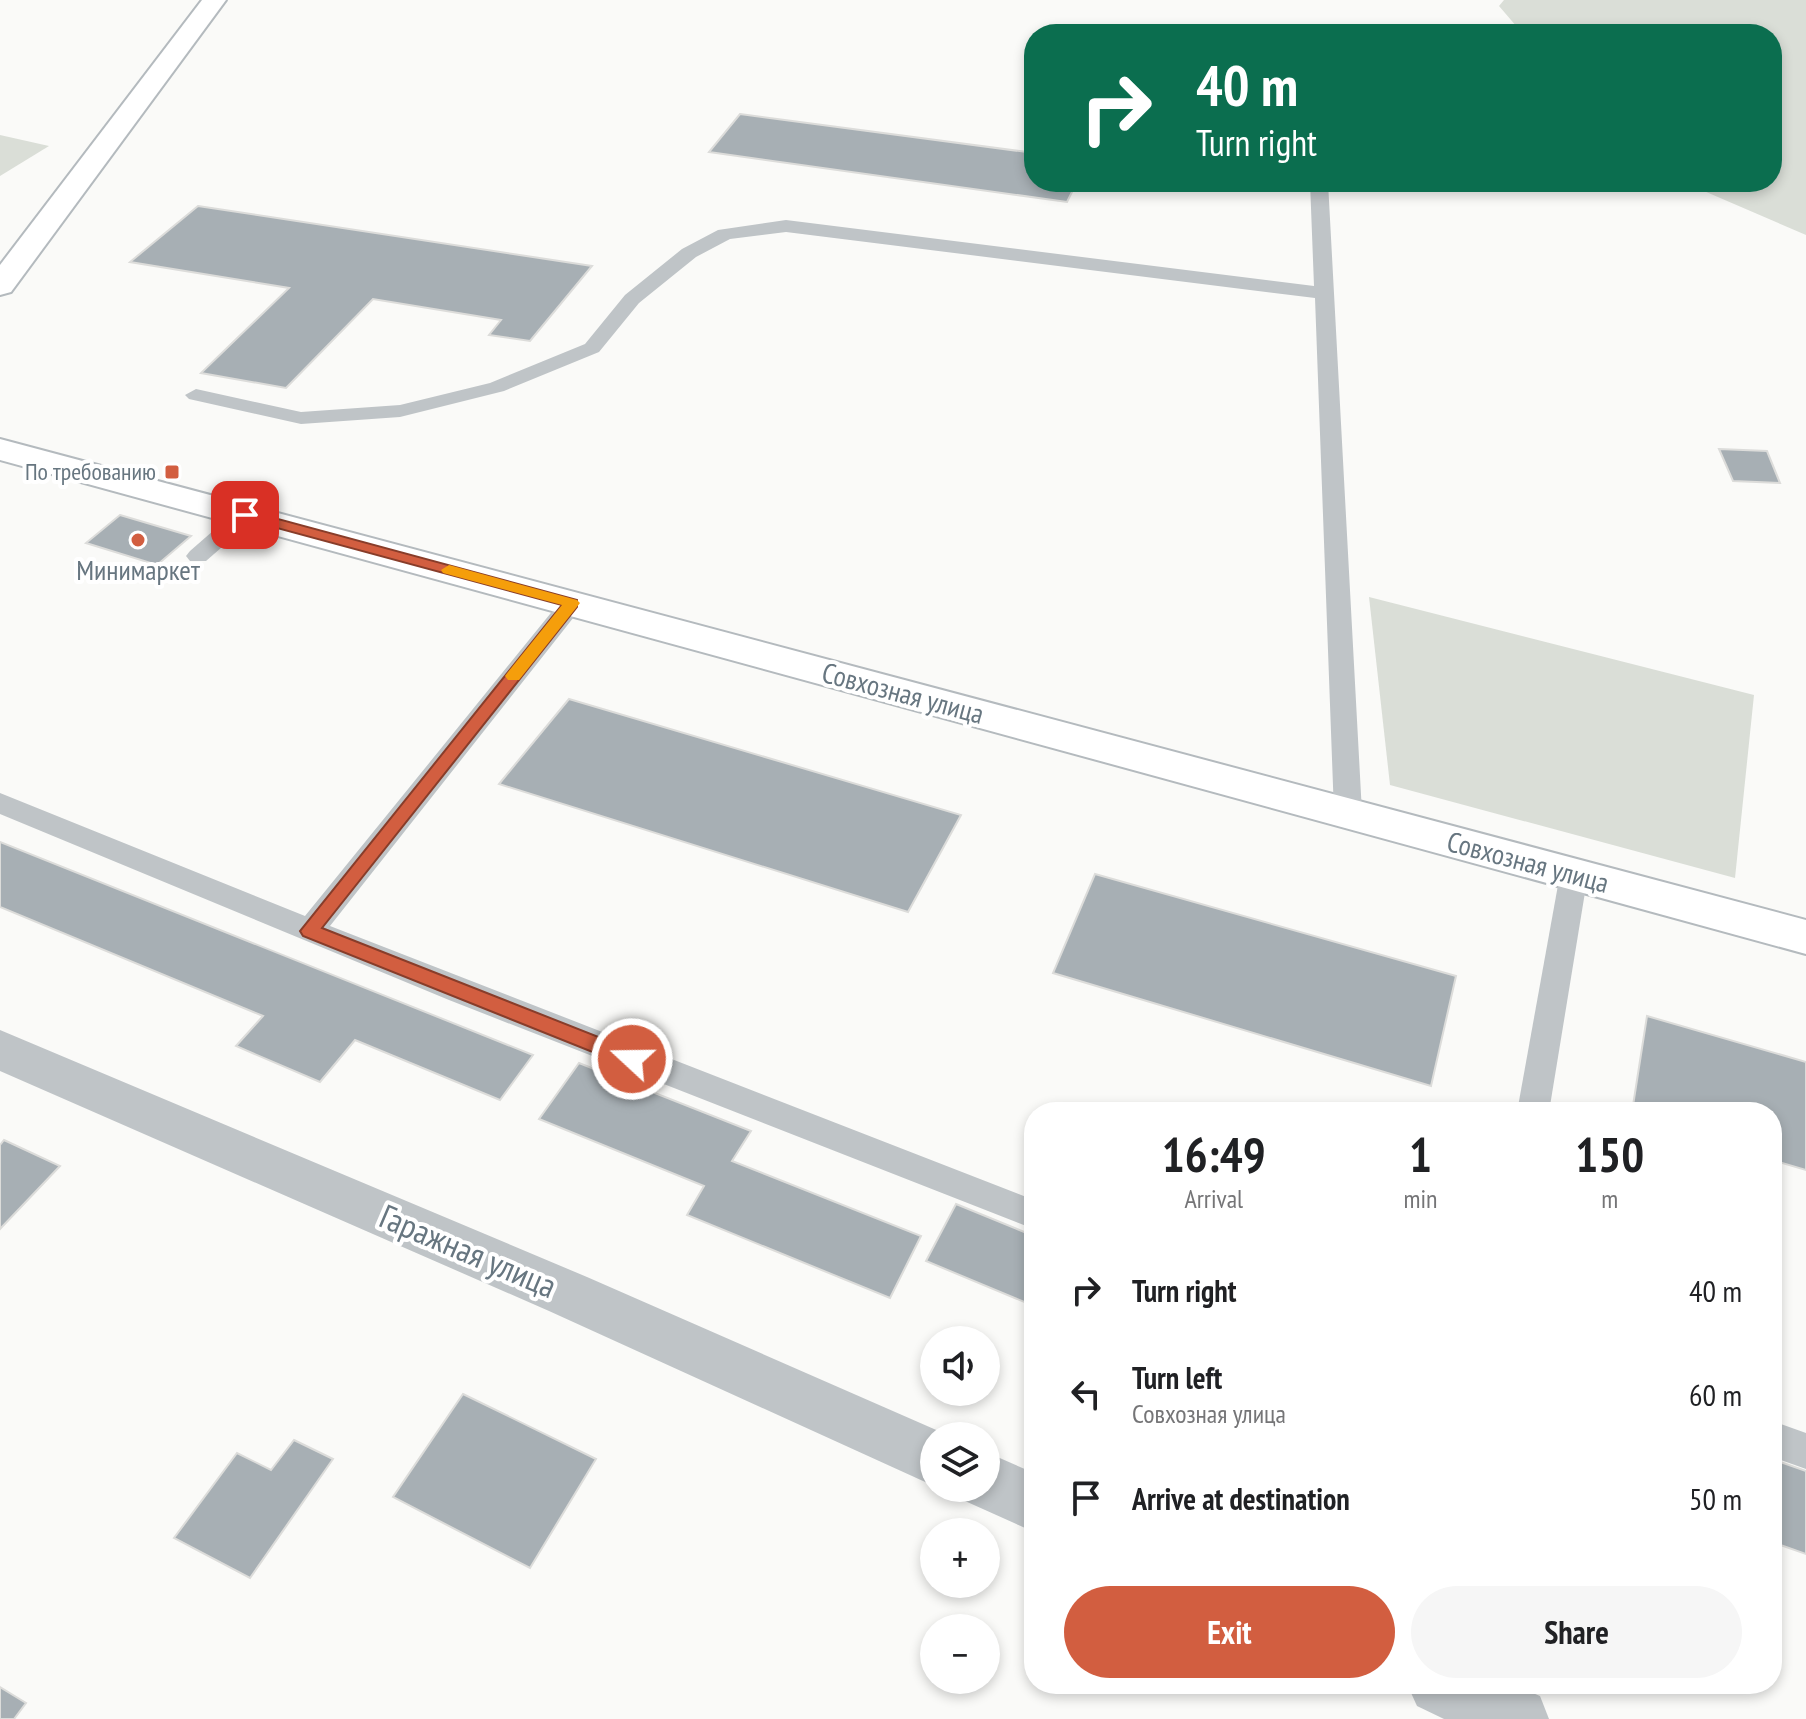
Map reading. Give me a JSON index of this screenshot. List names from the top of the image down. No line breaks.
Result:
{"streets":{"street":["Совхозная улица","Гаражная улица"]},"places":{"transit":["По требованию"],"other":["Минимаркет"]},"page":{"turn":["40 m","Turn right"],"eta":["16:49","Arrival","1","min","150","m"],"list":[{"name":"Turn right","value":"40 m"},{"name":"Turn left","note":"Совхозная улица","value":"60 m"},{"name":"Arrive at destination","value":"50 m"}],"map_buttons":["+","−"],"buttons":["Exit","Share"]}}
